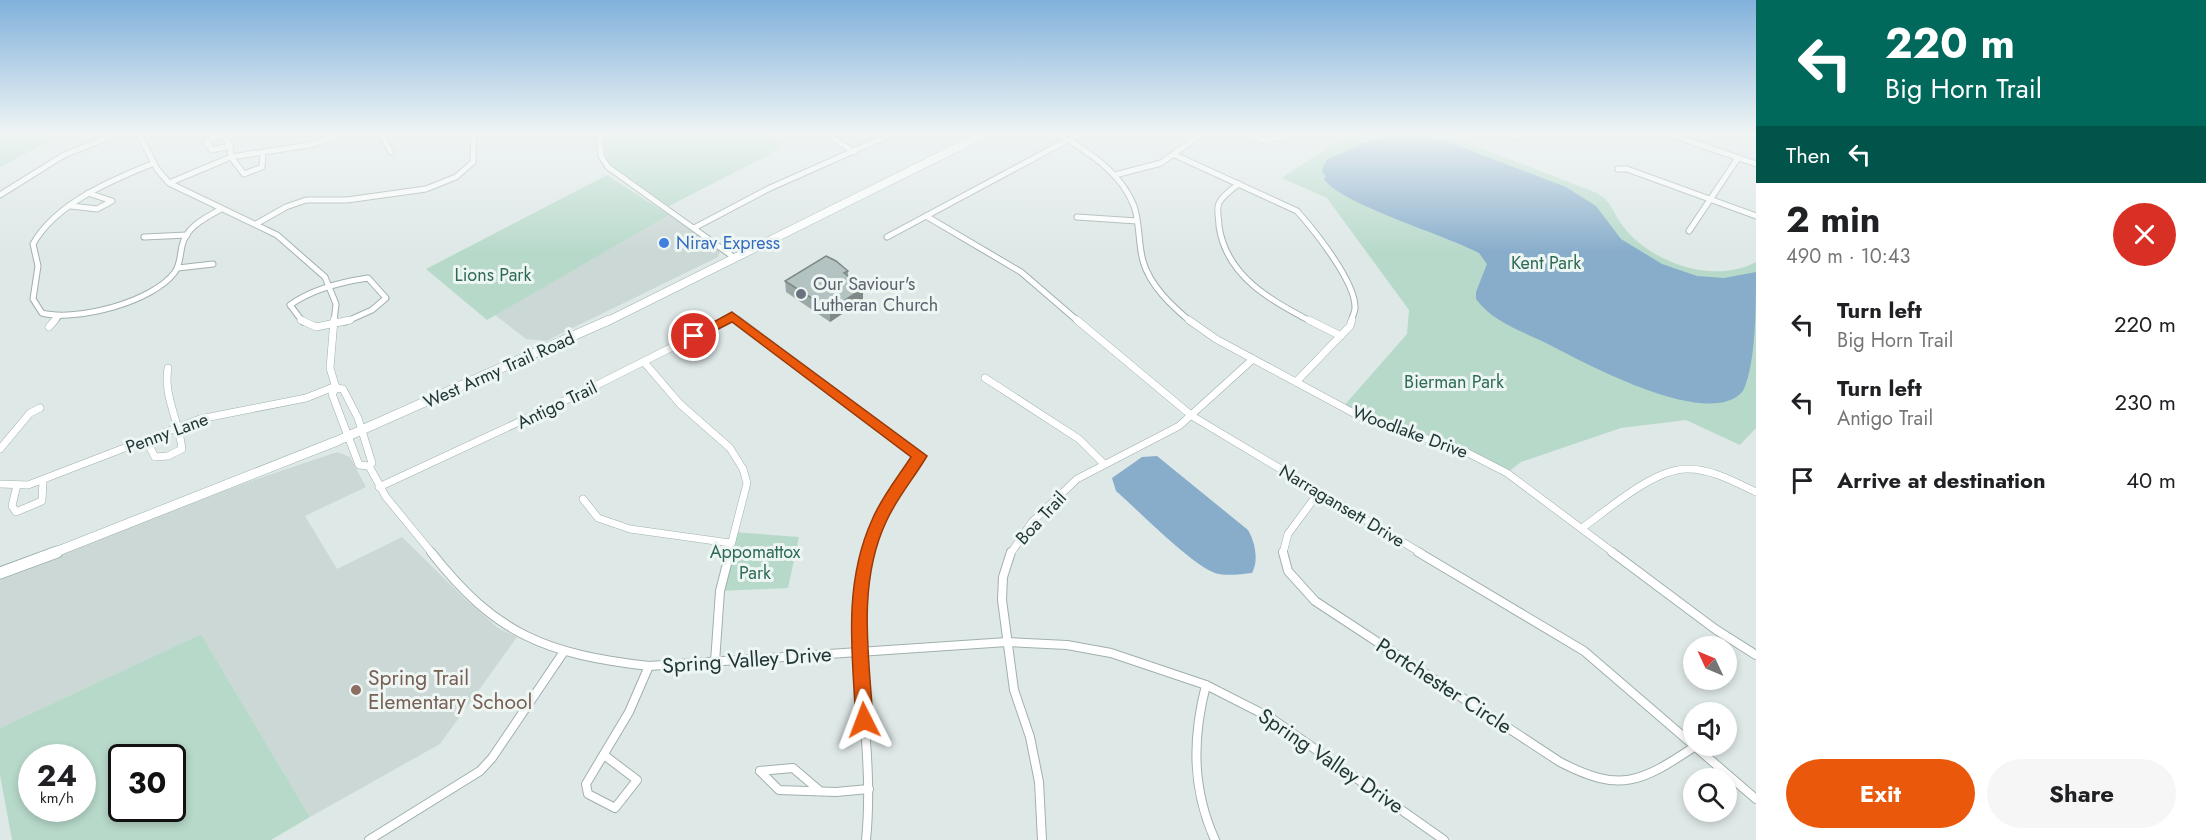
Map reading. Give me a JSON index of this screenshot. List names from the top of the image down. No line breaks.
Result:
{"streets":{"main road":["West Army Trail Road"],"street":["Antigo Trail","Woodlake Drive","Penny Lane","Narragansett Drive","Boa Trail","Spring Valley Drive","Portchester Circle"]},"crossings":[["West Army Trail Road","Spring Valley Drive"],["Antigo Trail","Spring Valley Drive"],["Woodlake Drive","Boa Trail"],["Penny Lane","Spring Valley Drive"],["Narragansett Drive","Boa Trail"],["Narragansett Drive","Portchester Circle"],["Boa Trail","Spring Valley Drive"]],"parks":["Kent Park","Lions Park","Bierman Park","Appomattox Park"],"places":["Nirav Express","Our Saviour's Lutheran Church","Spring Trail Elementary School"],"north":"top left","page":{"turn":["220 m","Big Horn Trail"],"then":"Then","heading":["2 min","490 m · 10:43"],"list":[{"name":"Turn left","note":"Big Horn Trail","value":"220 m"},{"name":"Turn left","note":"Antigo Trail","value":"230 m"},{"name":"Arrive at destination","value":"40 m"}],"speed":"24 km/h","limit":"30","buttons":["Exit","Share"]}}
